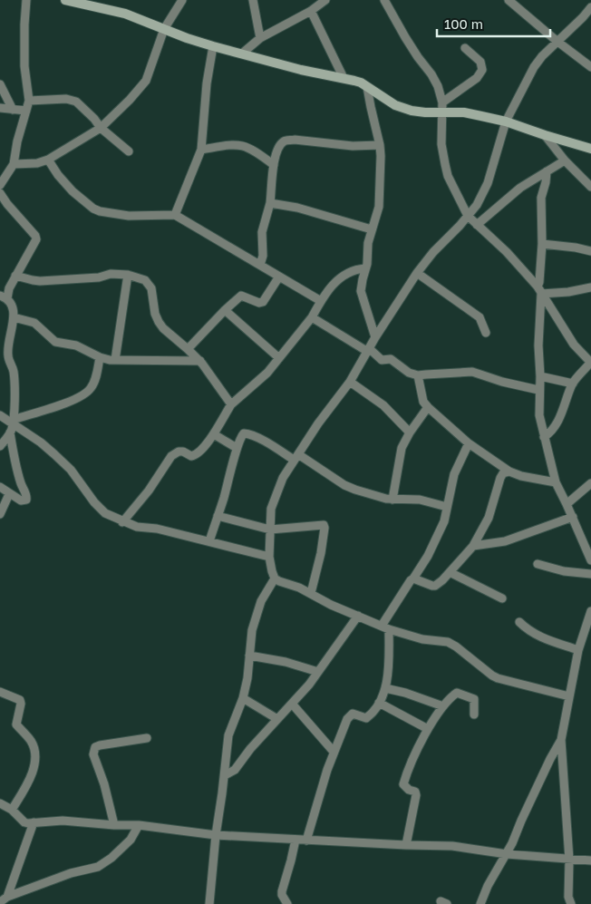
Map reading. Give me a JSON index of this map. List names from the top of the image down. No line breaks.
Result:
{"scale_bar":"100 m"}
